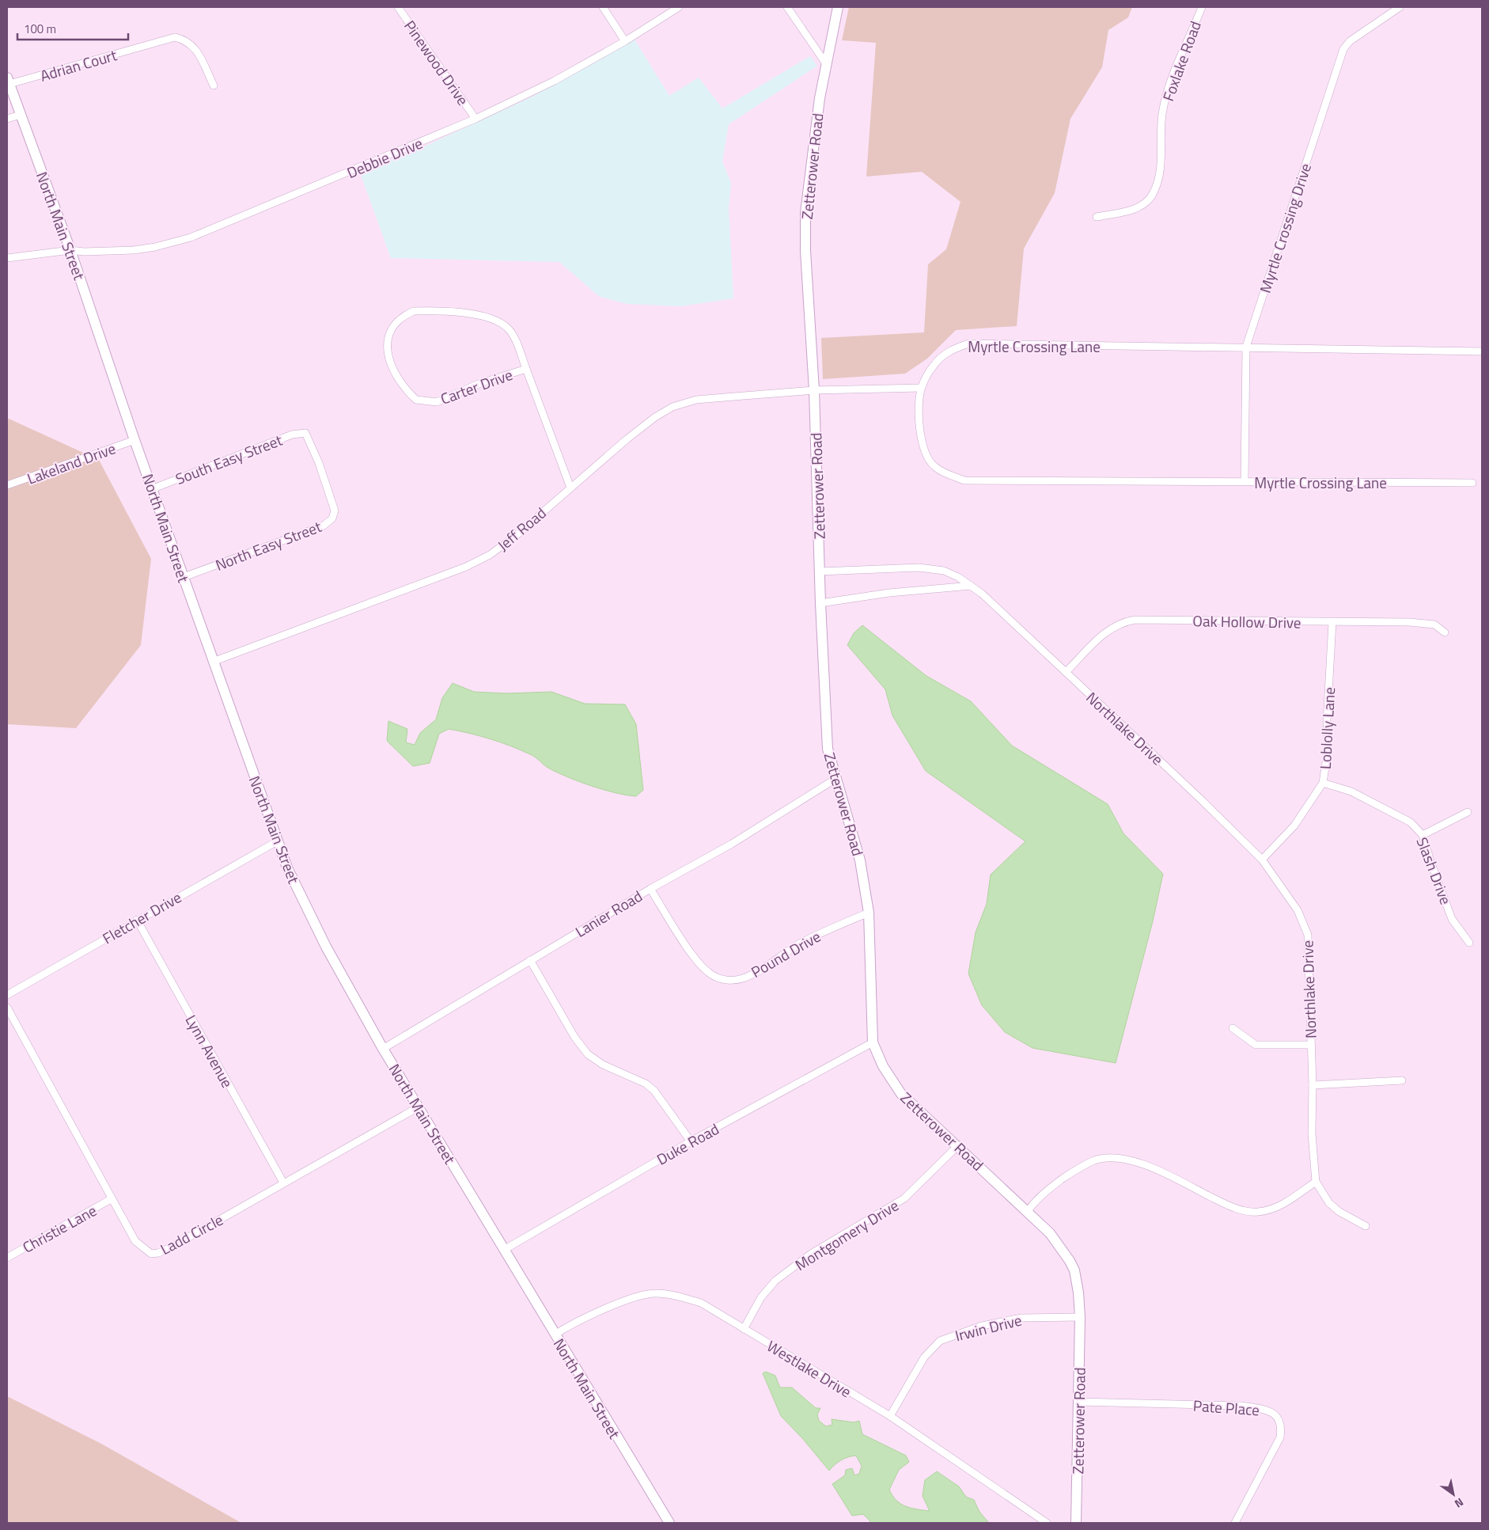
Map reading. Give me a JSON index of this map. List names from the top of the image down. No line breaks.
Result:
{"streets":{"street":["Foxlake Road","Pinewood Drive","Adrian Court","Debbie Drive","Zetterower Road","North Main Street","Myrtle Crossing Drive","Myrtle Crossing Lane","Carter Drive","South Easy Street","Lakeland Drive","Jeff Road","North Easy Street","Oak Hollow Drive","Northlake Drive","Loblolly Lane","Slash Drive","Lanier Road","Fletcher Drive","Pound Drive","Lynn Avenue","Duke Road","Christie Lane","Ladd Circle","Montgomery Drive","Irwin Drive","Westlake Drive","Pate Place"]},"crossings":[["Pinewood Drive","Debbie Drive"],["Adrian Court","North Main Street"],["Debbie Drive","North Main Street"],["Zetterower Road","Jeff Road"],["Zetterower Road","Northlake Drive"],["Zetterower Road","Lanier Road"],["Zetterower Road","Pound Drive"],["Zetterower Road","Duke Road"],["Zetterower Road","Montgomery Drive"],["Zetterower Road","Irwin Drive"],["Zetterower Road","Pate Place"],["North Main Street","South Easy Street"],["North Main Street","Lakeland Drive"],["North Main Street","Jeff Road"],["North Main Street","North Easy Street"],["North Main Street","Lanier Road"],["North Main Street","Fletcher Drive"],["North Main Street","Duke Road"],["North Main Street","Ladd Circle"],["North Main Street","Westlake Drive"],["Myrtle Crossing Drive","Myrtle Crossing Lane"],["Myrtle Crossing Lane","Jeff Road"],["Carter Drive","Jeff Road"],["South Easy Street","North Easy Street"],["Oak Hollow Drive","Northlake Drive"],["Oak Hollow Drive","Loblolly Lane"],["Northlake Drive","Loblolly Lane"],["Loblolly Lane","Slash Drive"],["Lanier Road","Pound Drive"],["Fletcher Drive","Lynn Avenue"],["Lynn Avenue","Ladd Circle"],["Christie Lane","Ladd Circle"],["Montgomery Drive","Westlake Drive"],["Irwin Drive","Westlake Drive"]],"scale_bar":"100 m","north":"bottom right"}
